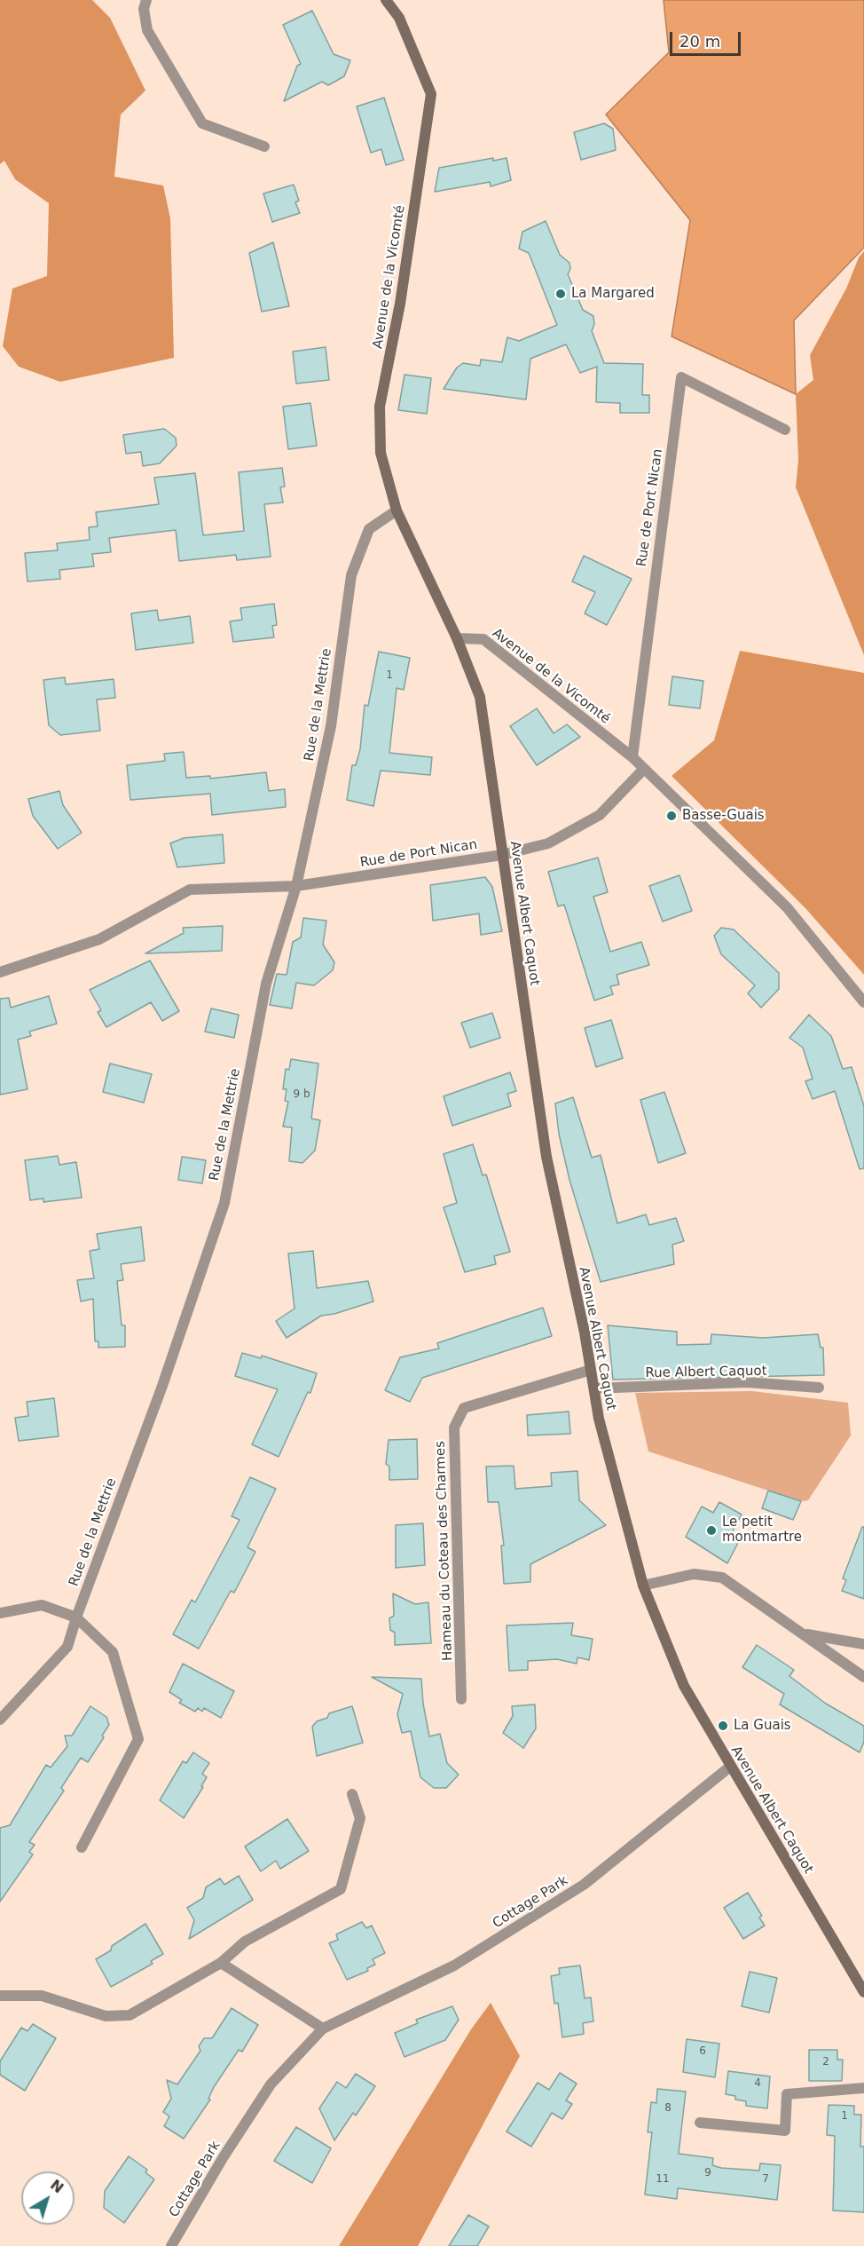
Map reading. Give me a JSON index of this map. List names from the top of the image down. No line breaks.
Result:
{"streets":{"main road":["Avenue de la Vicomté","Avenue Albert Caquot"],"street":["Rue de Port Nican","Rue de la Mettrie","Rue Albert Caquot","Hameau du Coteau des Charmes","Cottage Park"]},"crossings":[["Avenue de la Vicomté","Rue de Port Nican"],["Avenue de la Vicomté","Rue de la Mettrie"],["Avenue de la Vicomté","Avenue Albert Caquot"],["Rue de Port Nican","Rue de la Mettrie"],["Rue de Port Nican","Avenue Albert Caquot"],["Avenue Albert Caquot","Rue Albert Caquot"],["Avenue Albert Caquot","Hameau du Coteau des Charmes"],["Avenue Albert Caquot","Cottage Park"]],"places":["La Margared","Basse-Guais","Le petit montmartre","La Guais"],"house_numbers":["1","9 b","6","2","4","8","1","9","11","7"],"scale_bar":"20 m","north":"top right"}
